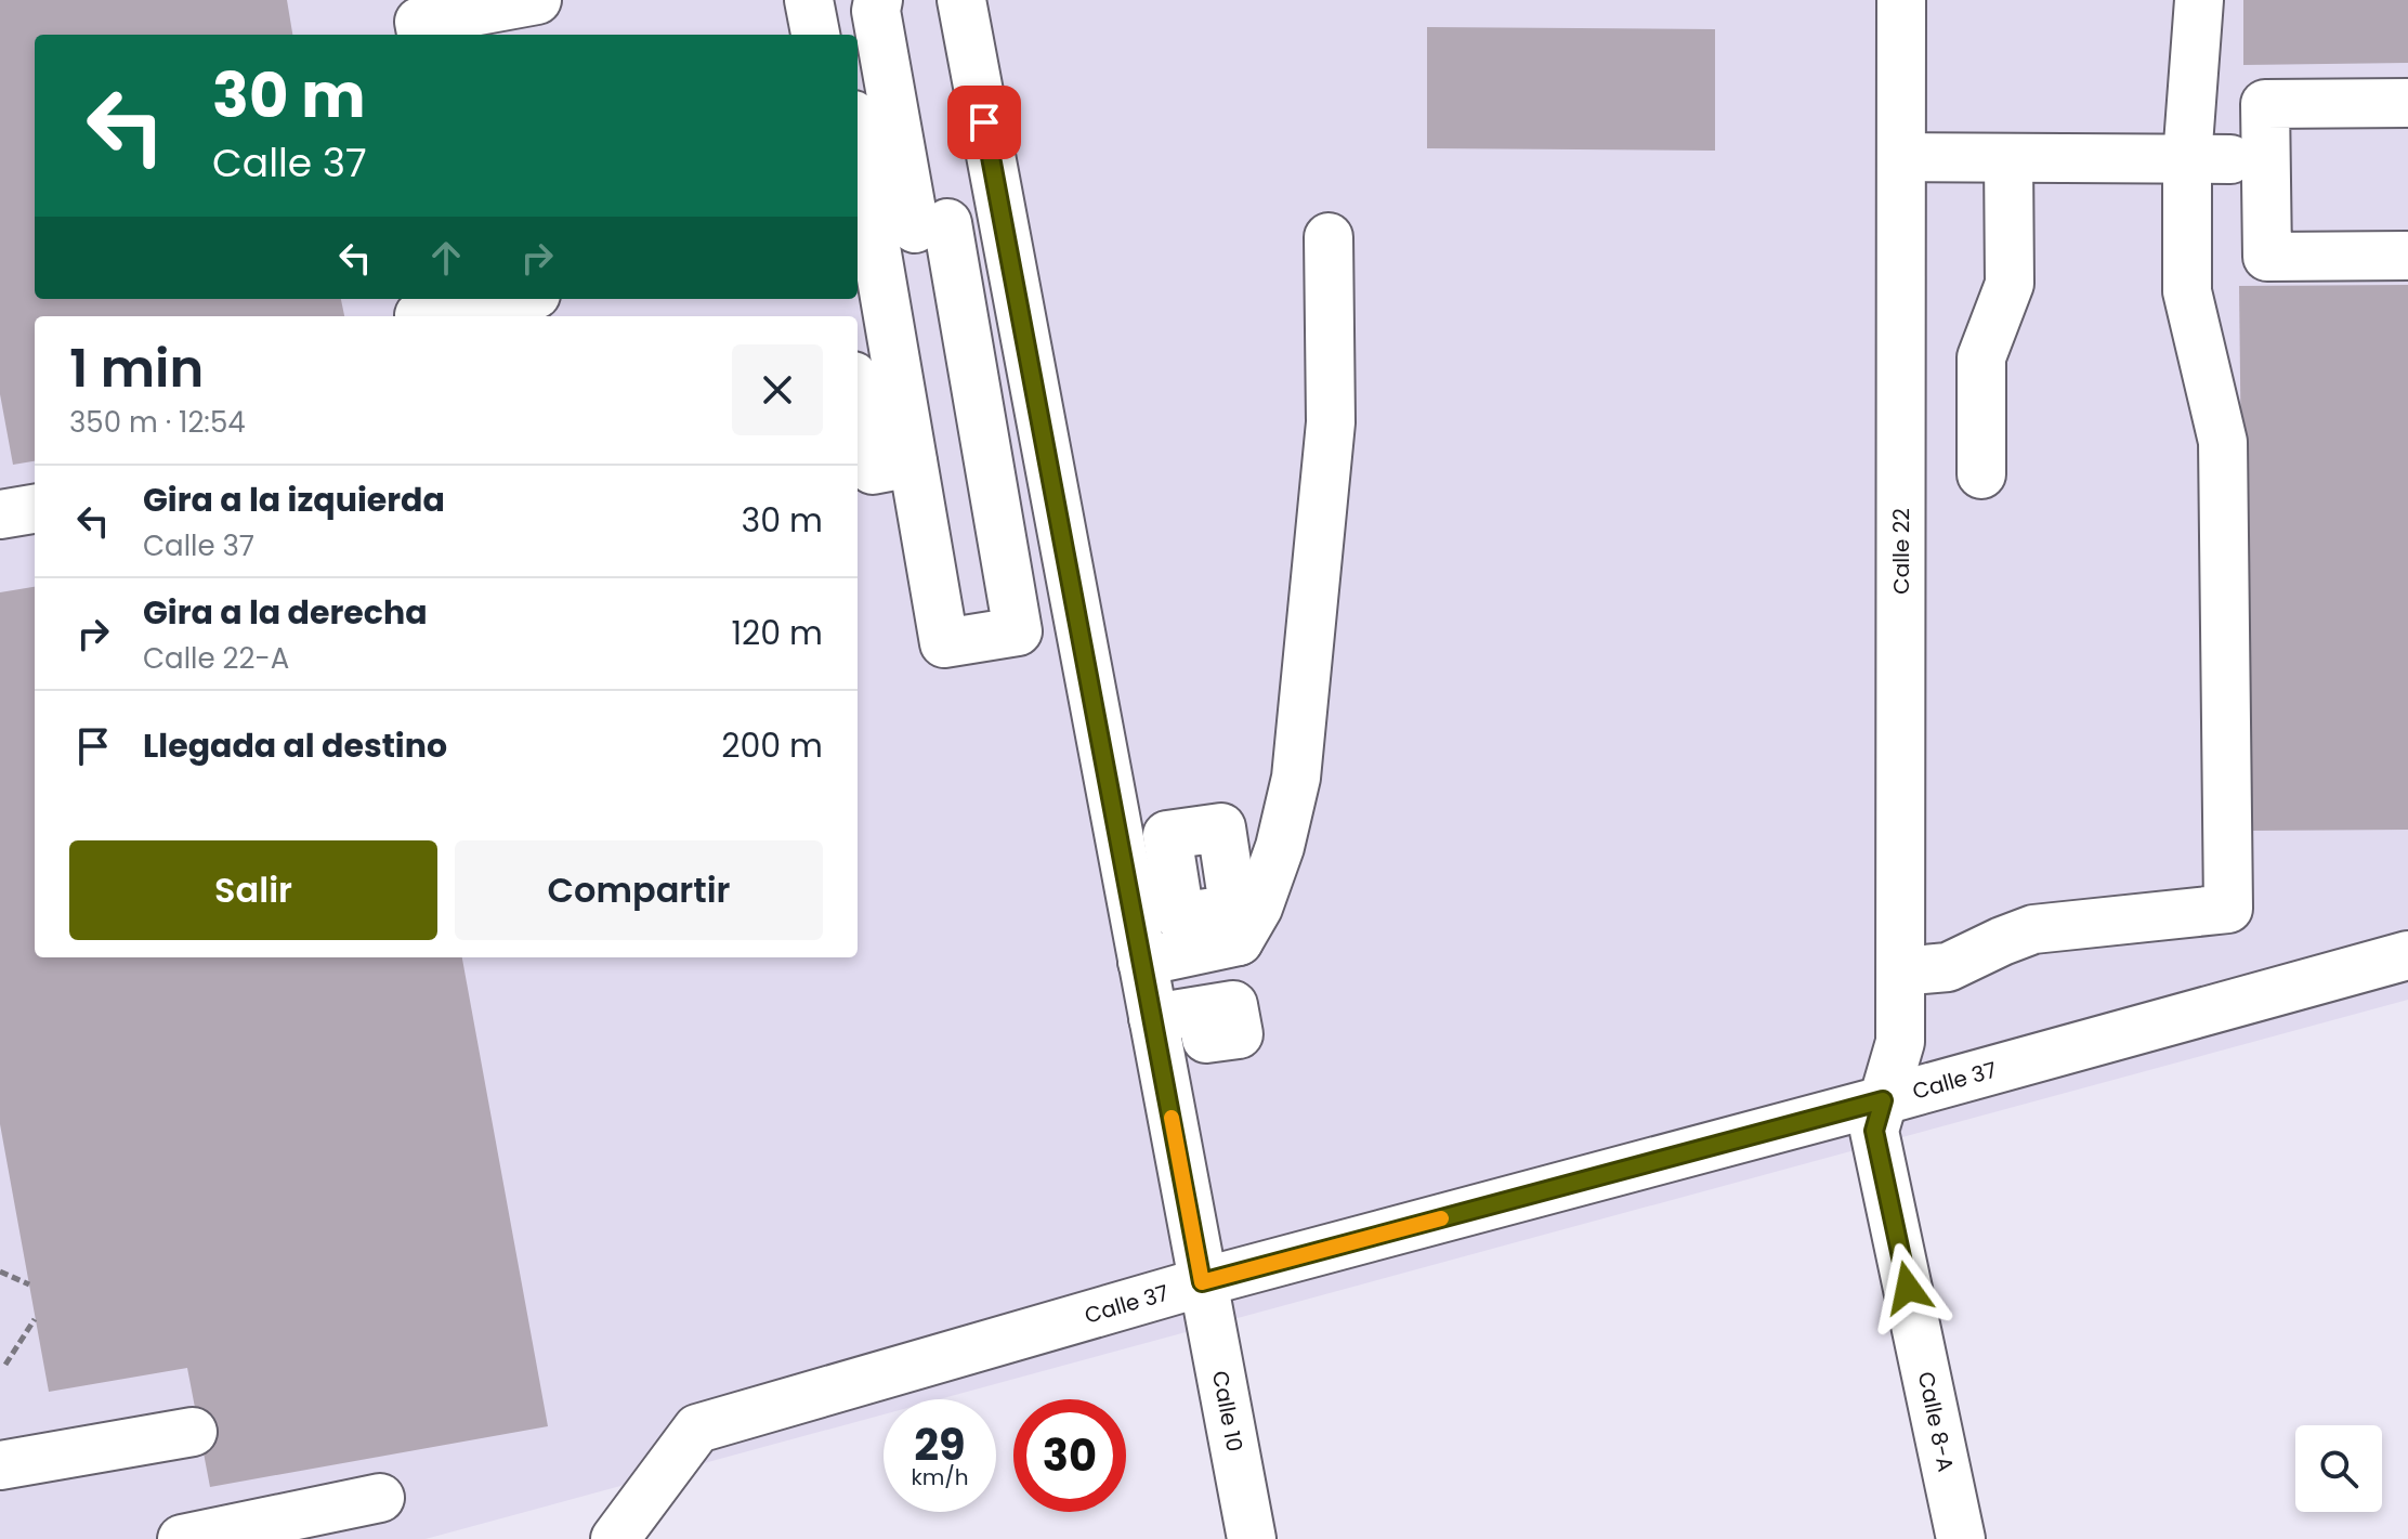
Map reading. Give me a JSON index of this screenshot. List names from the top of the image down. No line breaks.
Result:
{"streets":{"street":["Calle 22","Calle 37","Calle 10","Calle 8-A"]},"crossings":[["Calle 22","Calle 37"],["Calle 22","Calle 8-A"],["Calle 37","Calle 10"],["Calle 37","Calle 8-A"]],"page":{"turn":["30 m","Calle 37"],"heading":["1 min","350 m · 12:54"],"list":[{"name":"Gira a la izquierda","note":"Calle 37","value":"30 m"},{"name":"Gira a la derecha","note":"Calle 22-A","value":"120 m"},{"name":"Llegada al destino","value":"200 m"}],"buttons":["Salir","Compartir"],"speed":"29 km/h","limit":"30"}}
